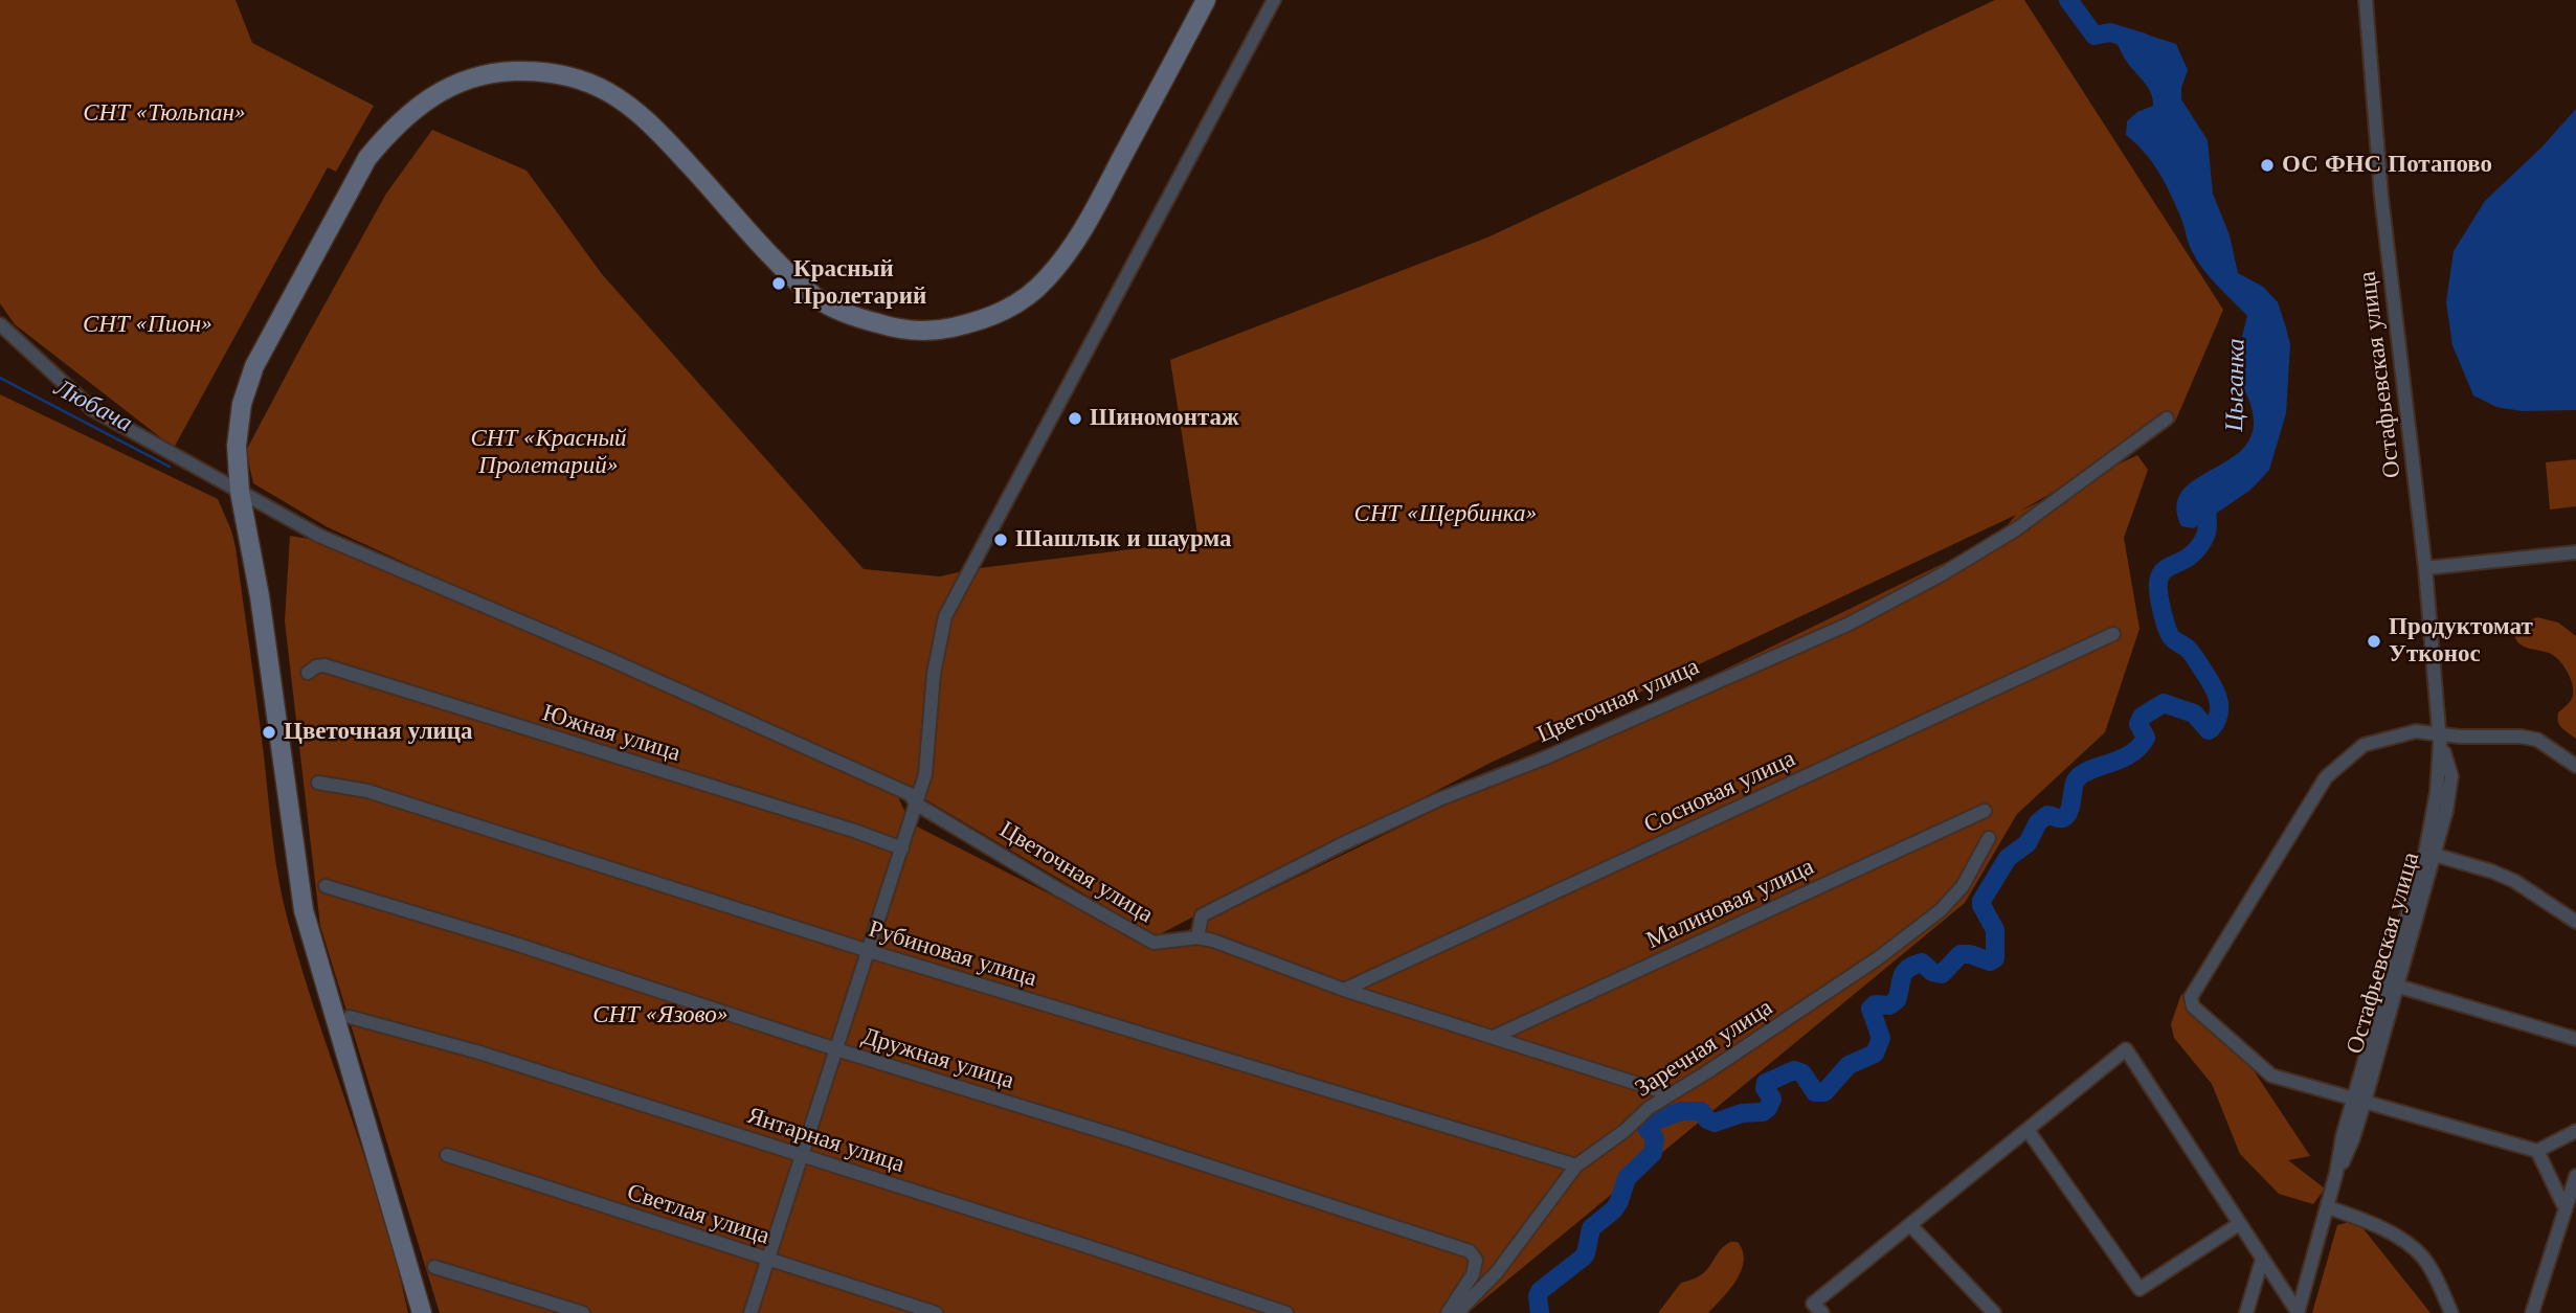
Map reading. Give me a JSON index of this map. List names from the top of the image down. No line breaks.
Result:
{"streets":{"street":["Остафьевская улица","Цветочная улица","Южная улица","Сосновая улица","Малиновая улица","Рубиновая улица","Заречная улица","Дружная улица","Янтарная улица","Светлая улица"]},"crossings":[["Рубиновая улица","Заречная улица"]],"water":["Цыганка","Любача"],"parks":["СНТ «Тюльпан»","СНТ «Пион»","СНТ «Красный Пролетарий»","СНТ «Щербинка»","СНТ «Язово»"],"places":["ОС ФНС Потапово","Красный Пролетарий","Шиномонтаж","Шашлык и шаурма","Продуктомат Утконос","Цветочная улица"]}
